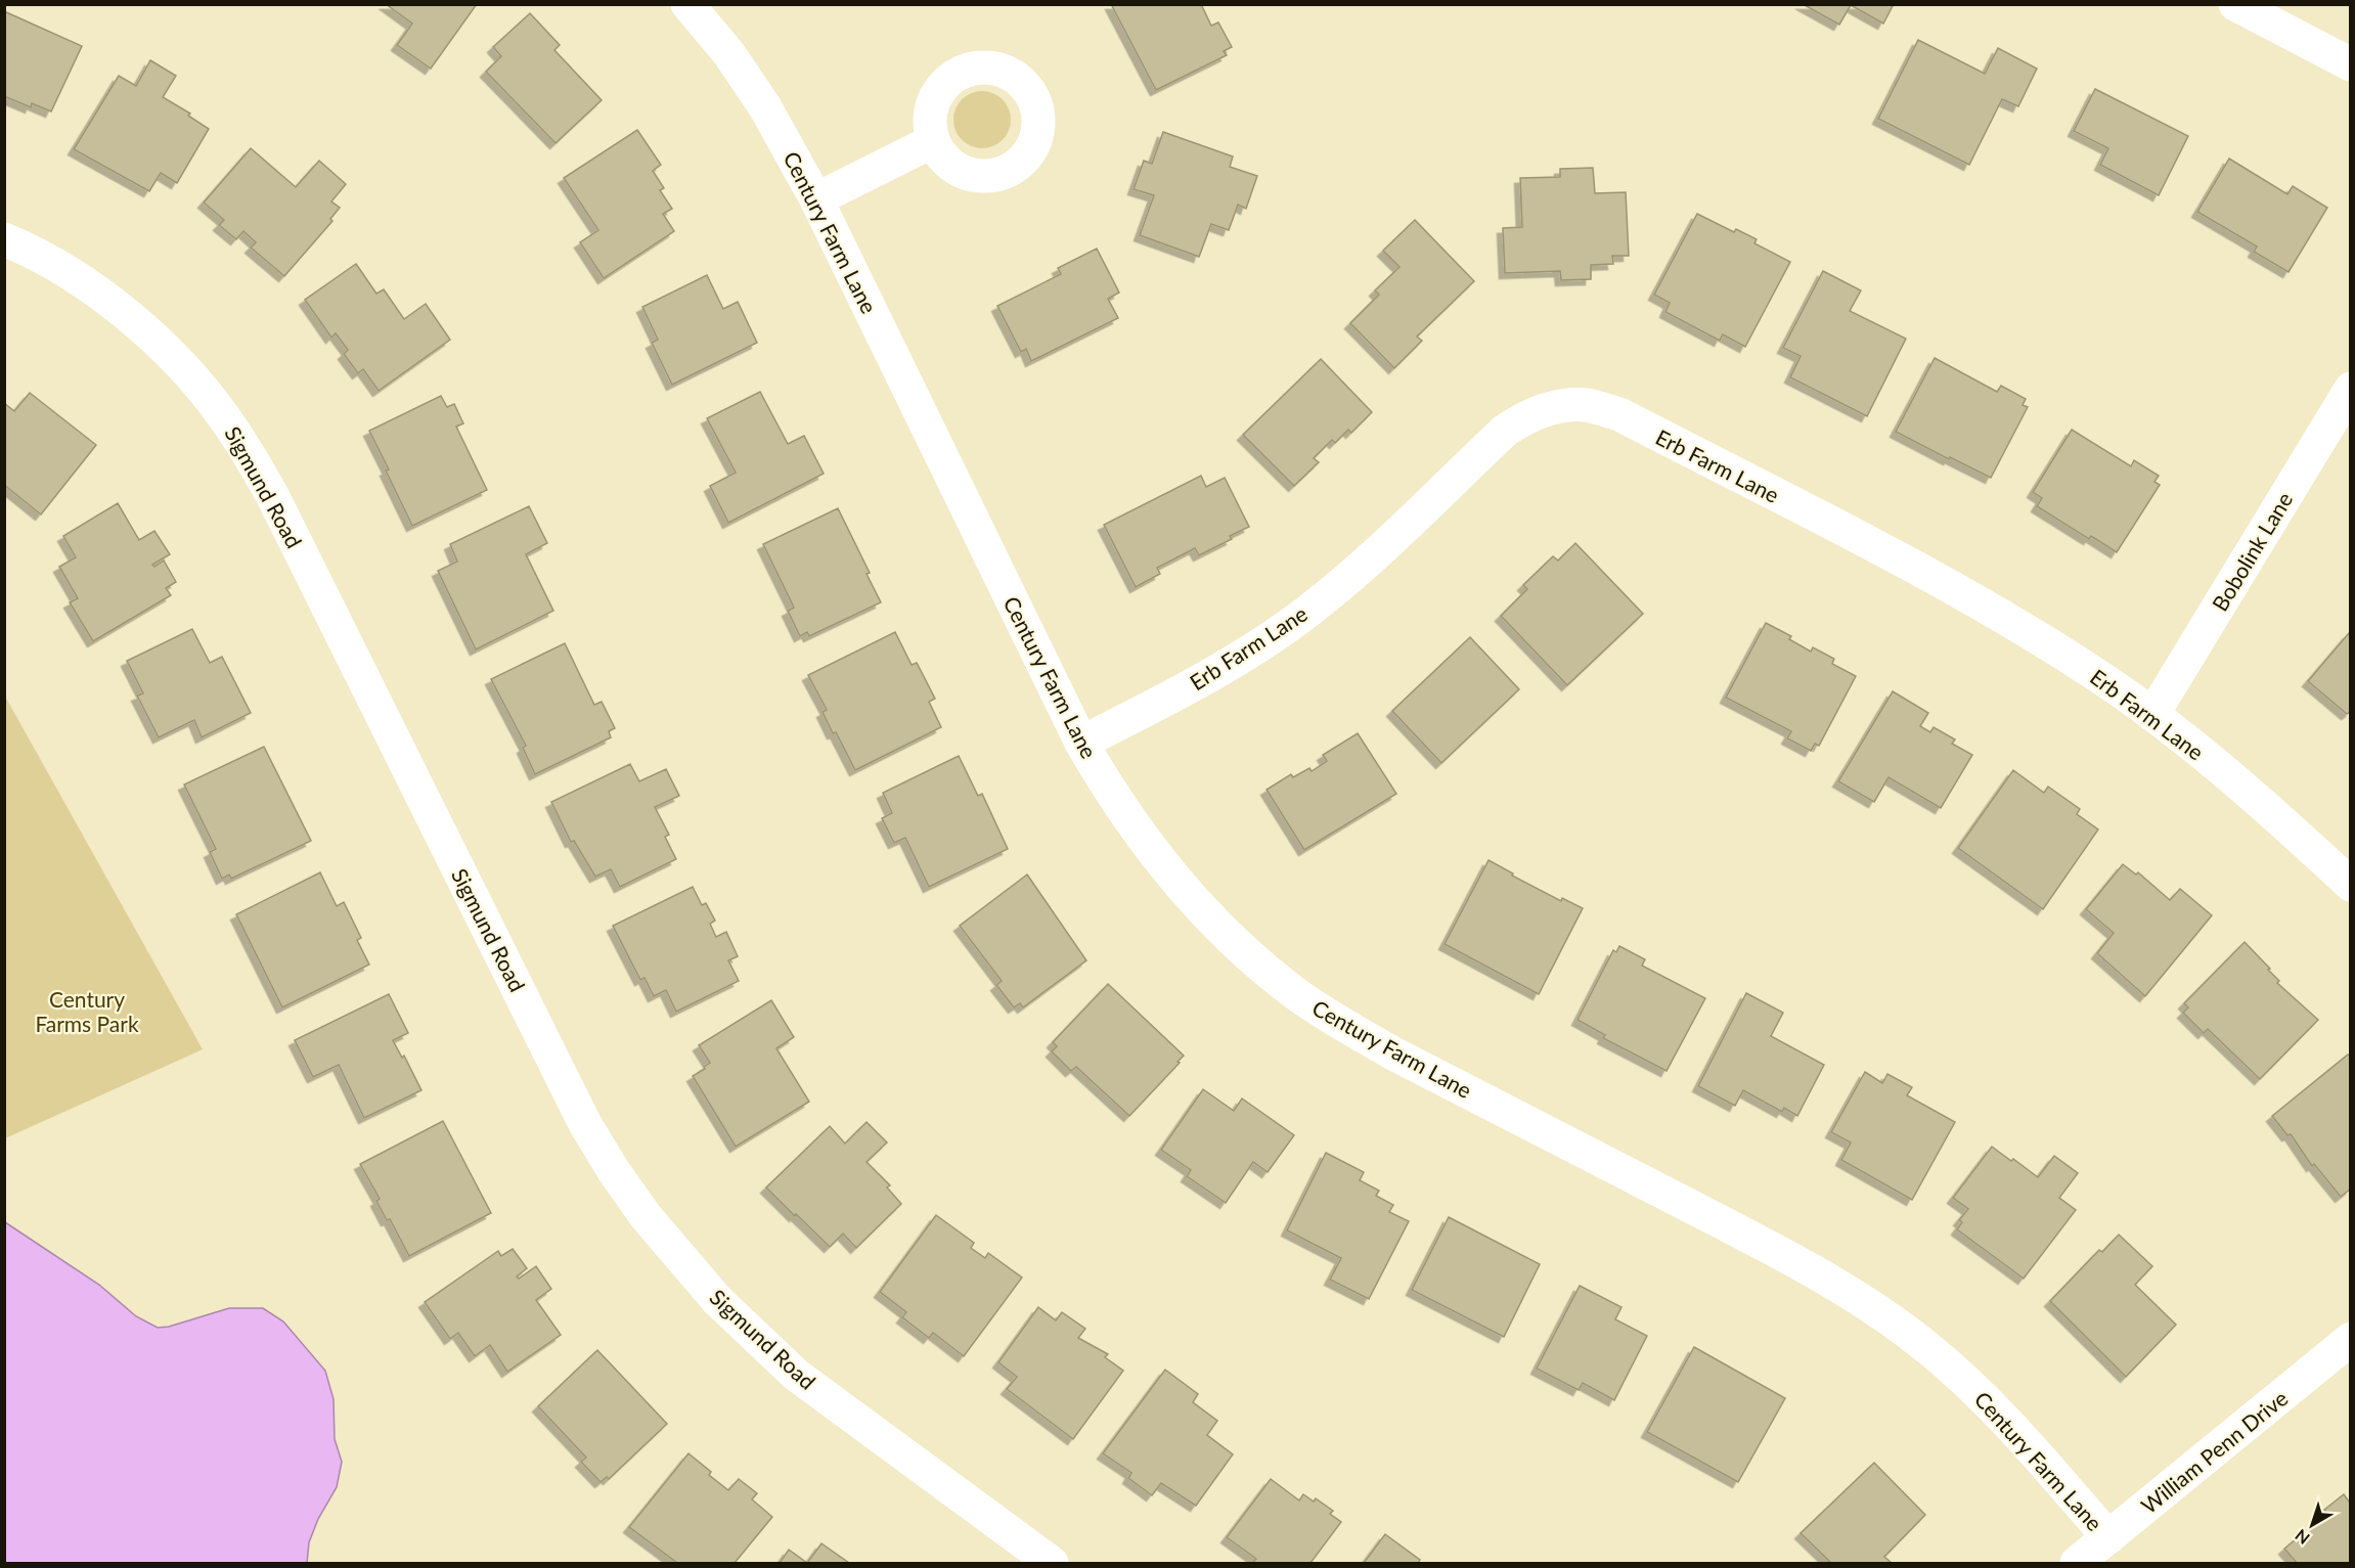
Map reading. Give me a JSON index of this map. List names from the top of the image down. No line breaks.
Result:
{"streets":{"street":["Century Farm Lane","Erb Farm Lane","Sigmund Road","Bobolink Lane","William Penn Drive"]},"crossings":[["Century Farm Lane","Erb Farm Lane"],["Century Farm Lane","William Penn Drive"],["Erb Farm Lane","Bobolink Lane"]],"parks":["Century Farms Park"],"north":"bottom left"}
